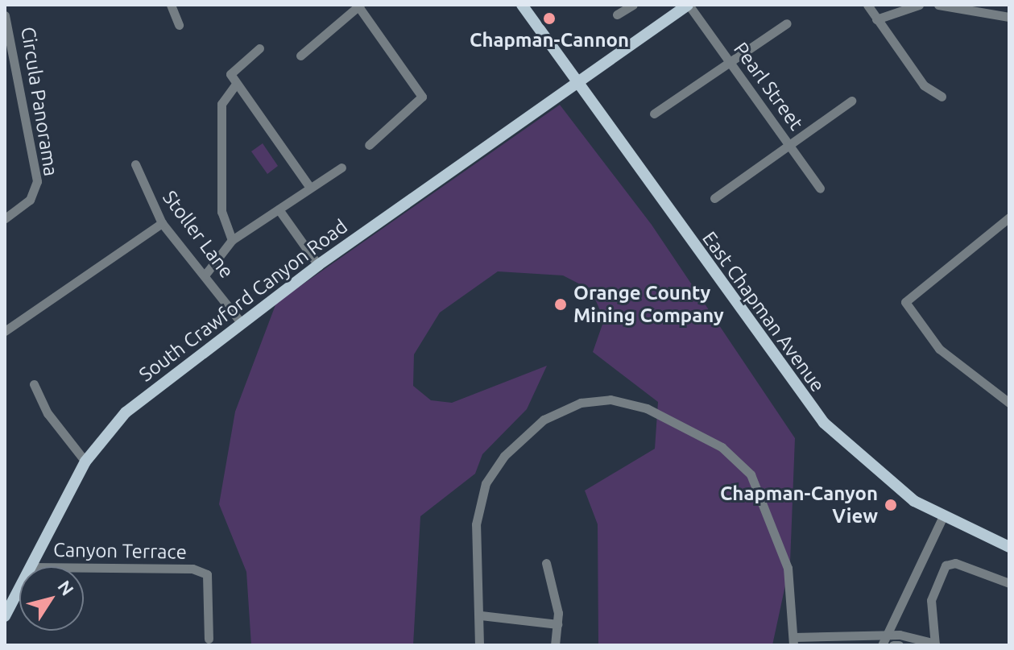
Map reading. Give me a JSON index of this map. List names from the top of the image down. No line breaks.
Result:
{"streets":{"main road":["South Crawford Canyon Road","East Chapman Avenue"],"street":["Pearl Street","Circula Panorama","Stoller Lane","Canyon Terrace"]},"crossings":[["Pearl Street","South Crawford Canyon Road"],["Stoller Lane","South Crawford Canyon Road"],["South Crawford Canyon Road","East Chapman Avenue"]],"places":["Chapman-Cannon","Orange County Mining Company","Chapman-Canyon View"],"north":"top right"}
